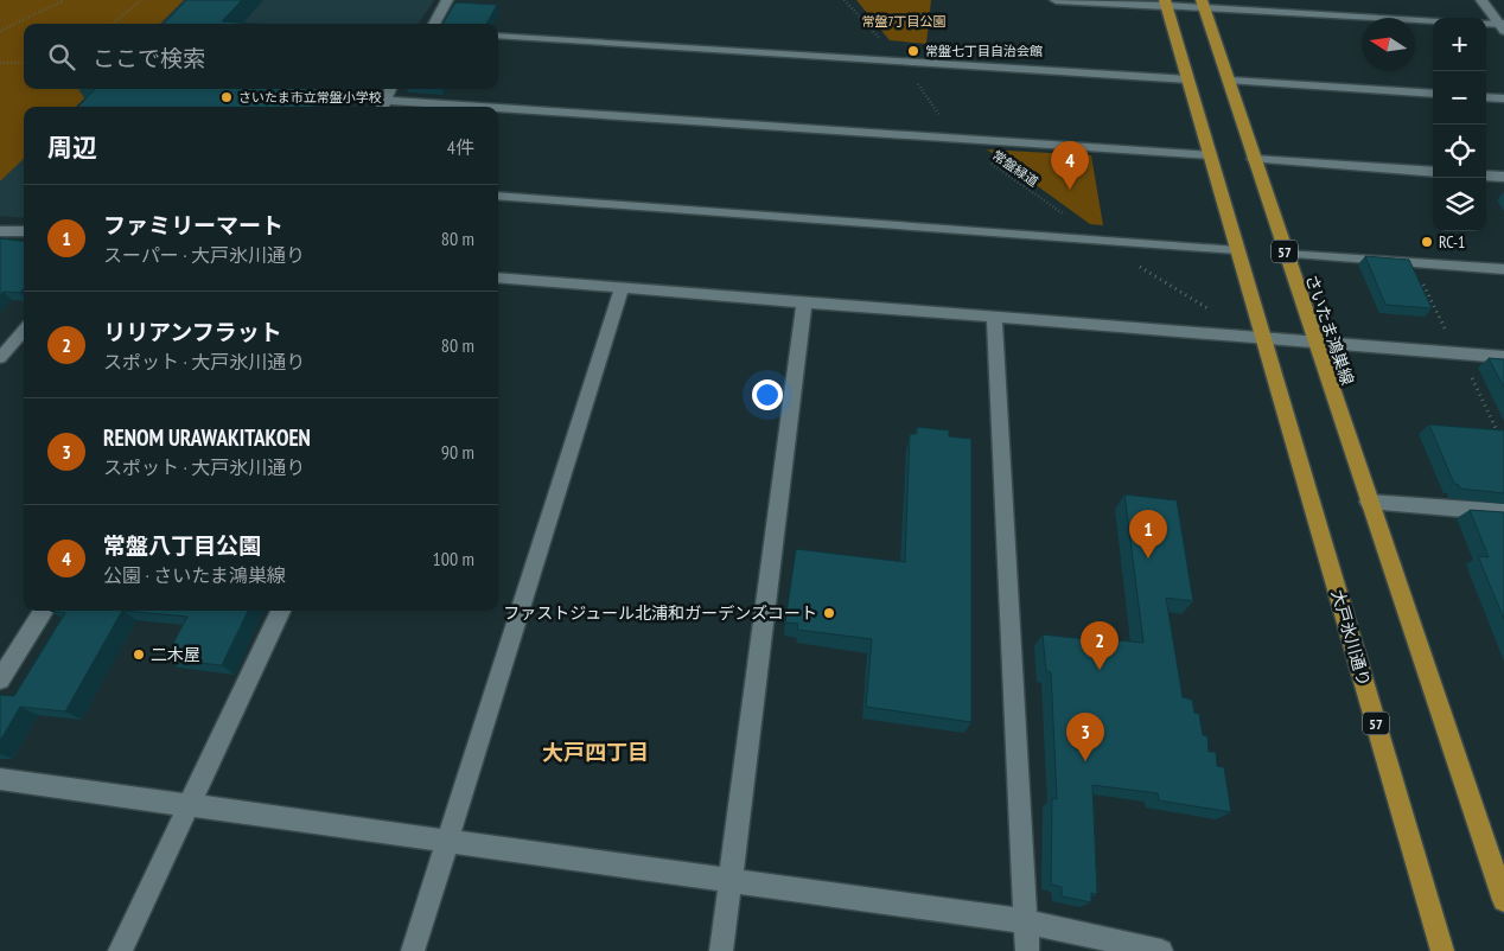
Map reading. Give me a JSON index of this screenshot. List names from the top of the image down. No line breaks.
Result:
{"streets":{"main road":["57","さいたま鴻巣線","大戸氷川通り"],"path":["常盤緑道"]},"crossings":[["57","さいたま鴻巣線"],["57","大戸氷川通り"]],"districts":["大戸四丁目"],"parks":["常盤7丁目公園"],"places":["常盤七丁目自治会館","さいたま市立常盤小学校","RC-1","ファストジュール北浦和ガーデンズコート","二木屋"],"north":"left","page":{"map_buttons":["+","−"],"search":"ここで検索","heading":["周辺","4件"],"pins":["4","1","2","3"],"list":[{"mark":"1","name":"ファミリーマート","note":"スーパー · 大戸氷川通り","value":"80 m"},{"mark":"2","name":"リリアンフラット","note":"スポット · 大戸氷川通り","value":"80 m"},{"mark":"3","name":"RENOM URAWAKITAKOEN","note":"スポット · 大戸氷川通り","value":"90 m"},{"mark":"4","name":"常盤八丁目公園","note":"公園 · さいたま鴻巣線","value":"100 m"}]}}
